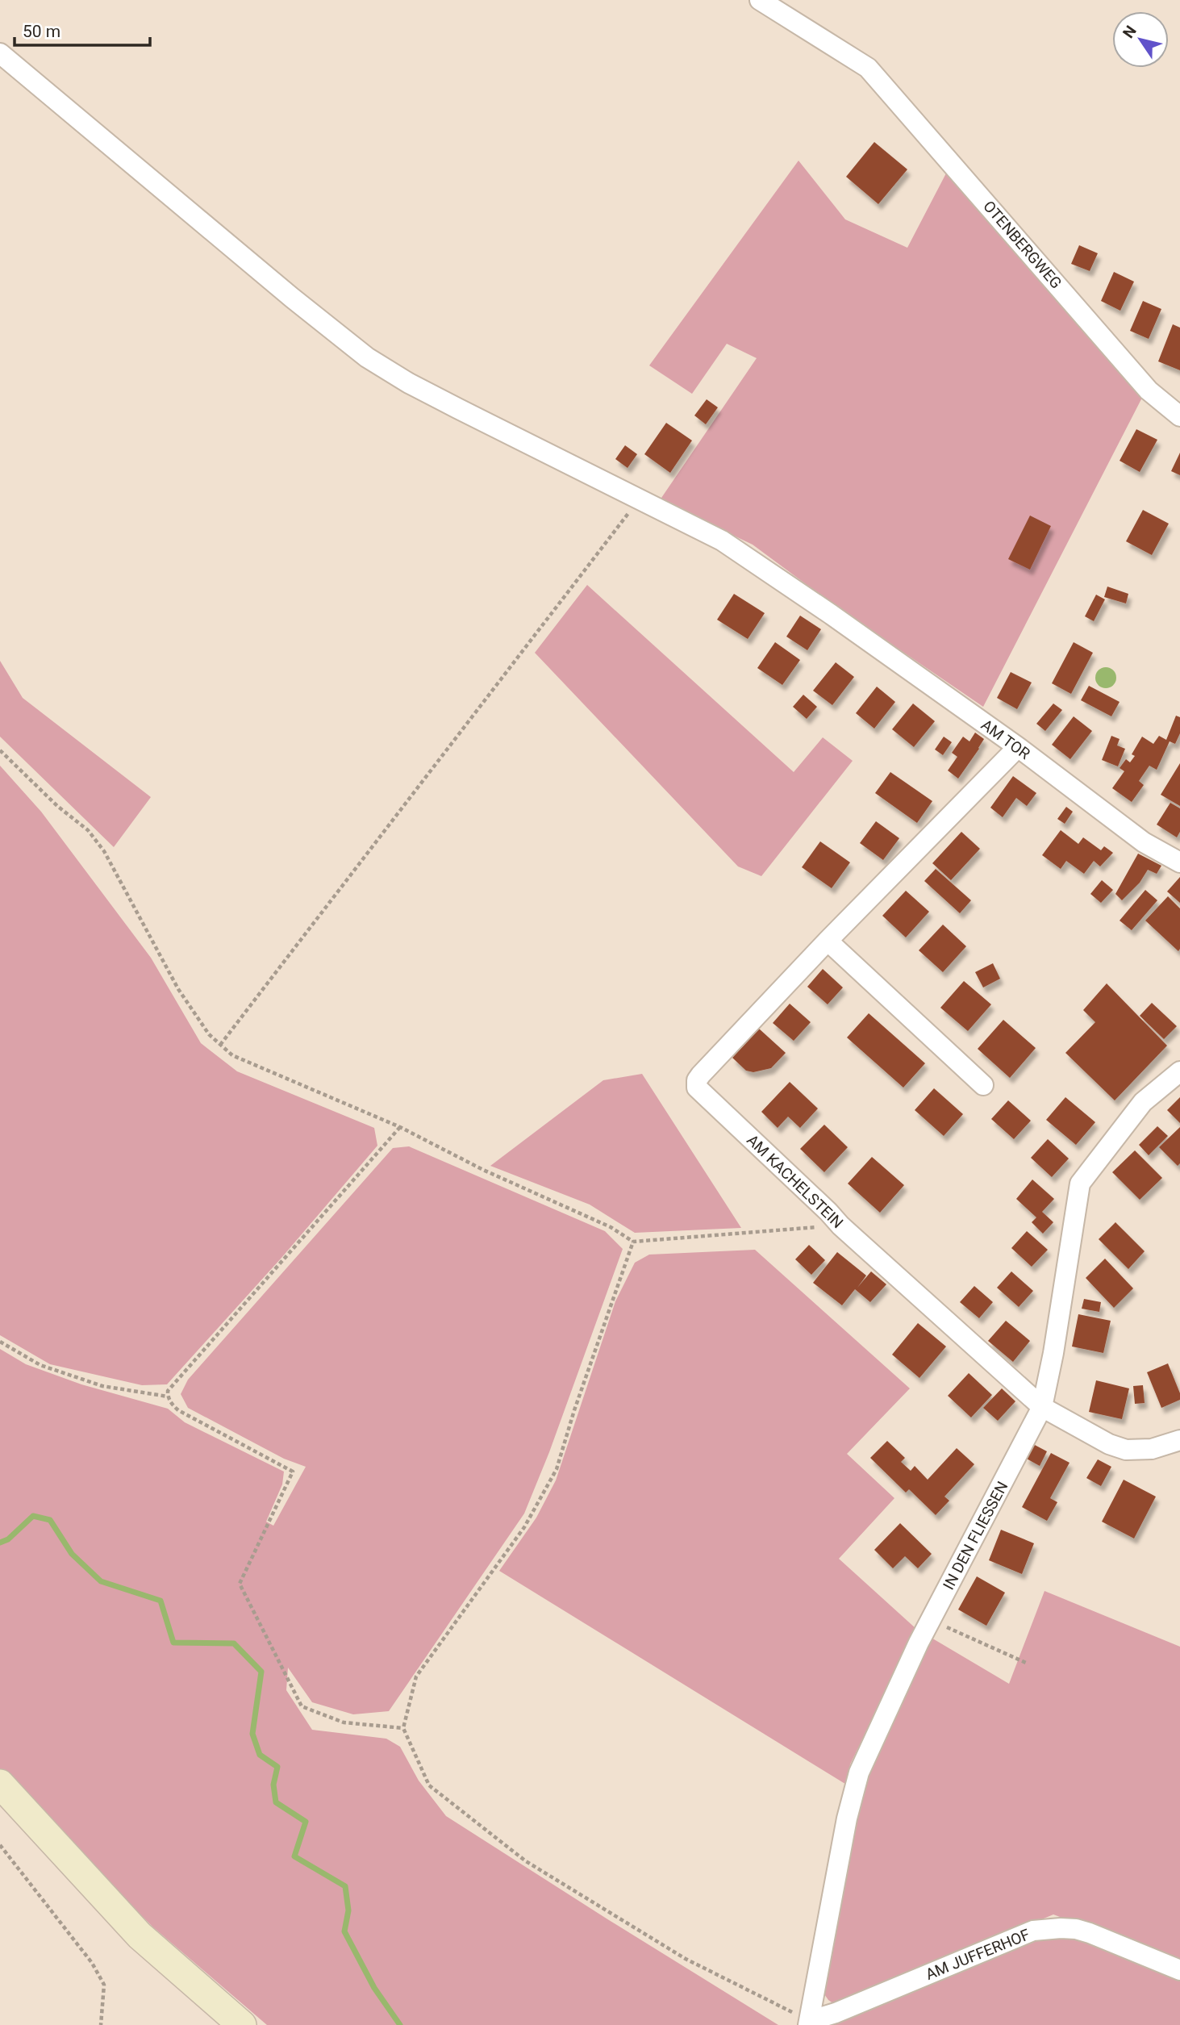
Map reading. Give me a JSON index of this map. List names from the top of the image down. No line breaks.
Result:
{"streets":{"street":["OTENBERGWEG","AM TOR","AM KACHELSTEIN","IN DEN FLIESSEN","AM JUFFERHOF"]},"crossings":[["AM TOR","AM KACHELSTEIN"],["AM KACHELSTEIN","IN DEN FLIESSEN"],["IN DEN FLIESSEN","AM JUFFERHOF"]],"scale_bar":"50 m","north":"top left"}
